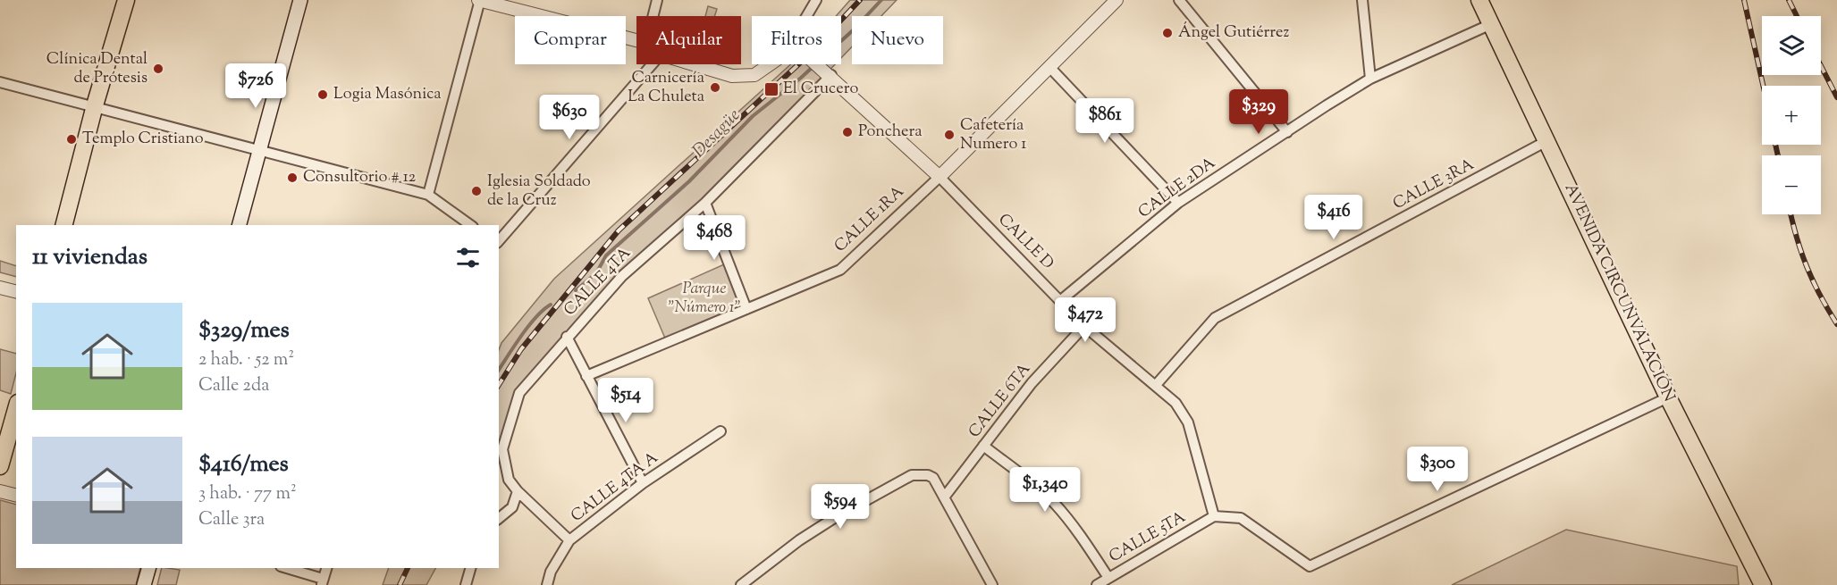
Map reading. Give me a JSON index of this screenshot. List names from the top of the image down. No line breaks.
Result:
{"streets":{"main road":["AVENIDA CIRCUNVALACIÓN"],"street":["CALLE 3RA","CALLE 2DA","CALLE 1RA","CALLE D","CALLE 4TA","CALLE 6TA","CALLE 4TA A","CALLE 5TA"]},"crossings":[["CALLE 3RA","CALLE D"],["CALLE 3RA","AVENIDA CIRCUNVALACIÓN"],["CALLE 2DA","CALLE D"],["CALLE 2DA","AVENIDA CIRCUNVALACIÓN"],["CALLE 1RA","CALLE D"],["CALLE D","CALLE 4TA"],["CALLE D","CALLE 6TA"],["CALLE D","CALLE 5TA"],["CALLE 4TA","CALLE 4TA A"]],"water":["Desagüe"],"parks":["Parque \"Número 1\""],"places":{"other":["Ángel Gutiérrez","Clínica Dental de Prótesis","Carnicería La Chuleta","Logia Masónica","Ponchera","Cafetería Numero 1","Templo Cristiano","Consultorio # 12","Iglesia Soldado de la Cruz"],"transit":["El Crucero"]},"page":{"map_buttons":["+","−"],"chip":["Comprar","Alquilar","Filtros","Nuevo"],"price":["$726","$329","$630","$861","$416","$468","$472","$514","$300","$1,340","$594"],"heading":"11 viviendas","list":[{"name":"$329/mes","note":"2 hab. · 52 m² · Calle 2da"},{"name":"$416/mes","note":"3 hab. · 77 m² · Calle 3ra"}]}}
